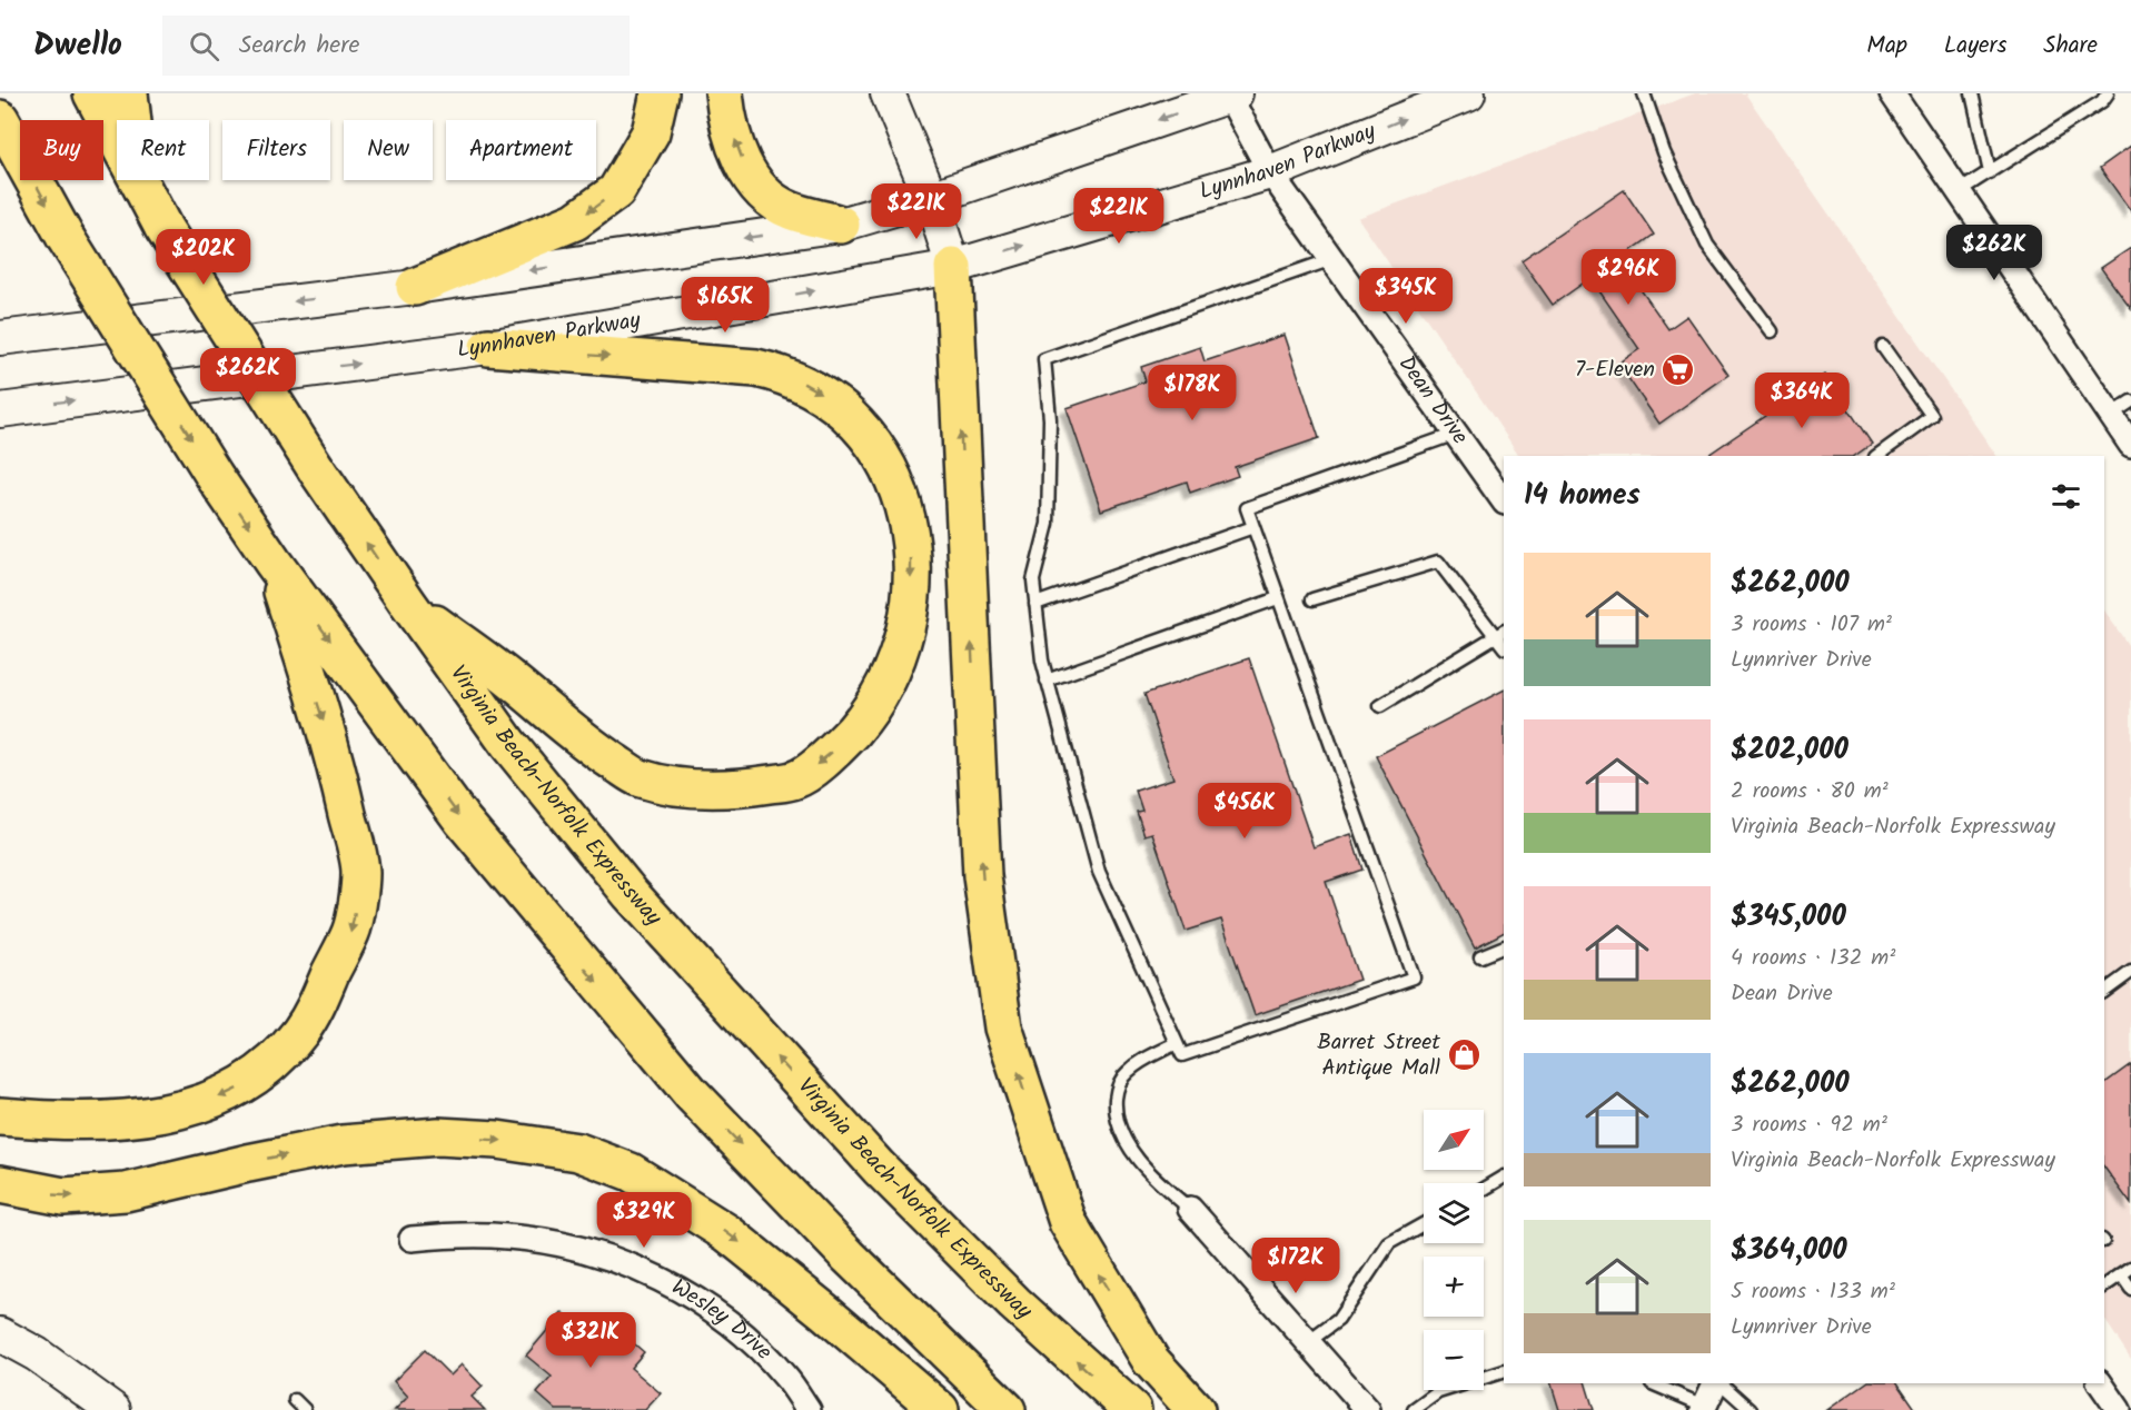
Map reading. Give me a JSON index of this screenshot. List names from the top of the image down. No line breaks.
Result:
{"streets":{"highway":["Virginia Beach-Norfolk Expressway"],"main road":["Lynnhaven Parkway"],"street":["Dean Drive","Wesley Drive"]},"crossings":[["Lynnhaven Parkway","Dean Drive"]],"places":{"supermarket":["7-Eleven"],"shop":["Barret Street Antique Mall"]},"north":"top right","page":{"header":"Dwello","search":"Search here","nav":["Map","Layers","Share"],"chip":["Buy","Rent","Filters","New","Apartment"],"price":["$221K","$221K","$262K","$202K","$296K","$345K","$165K","$262K","$178K","$364K","$456K","$329K","$172K","$321K"],"heading":"14 homes","list":[{"name":"$262,000","note":"3 rooms · 107 m² · Lynnriver Drive"},{"name":"$202,000","note":"2 rooms · 80 m² · Virginia Beach-Norfolk Expressway"},{"name":"$345,000","note":"4 rooms · 132 m² · Dean Drive"},{"name":"$262,000","note":"3 rooms · 92 m² · Virginia Beach-Norfolk Expressway"},{"name":"$364,000","note":"5 rooms · 133 m² · Lynnriver Drive"}],"map_buttons":["+","−"]}}
